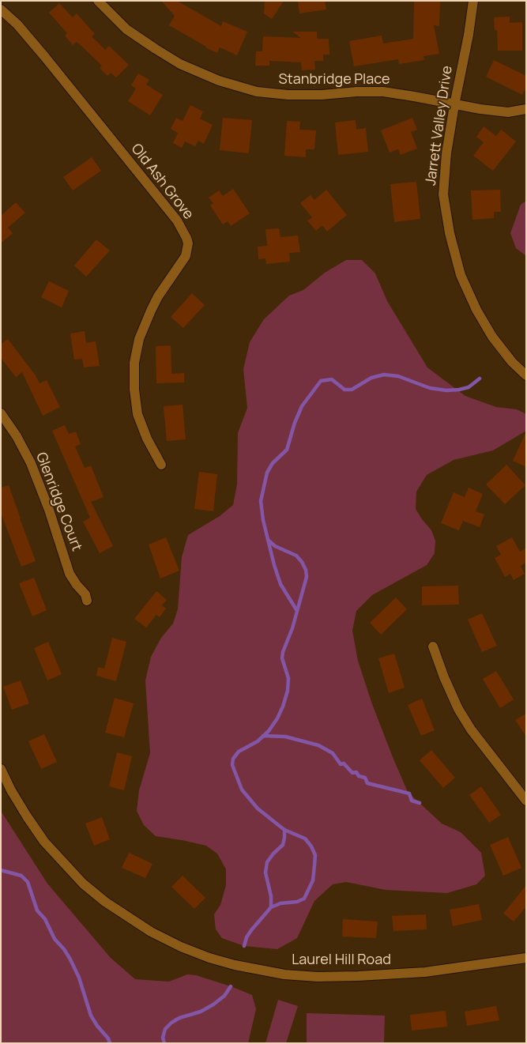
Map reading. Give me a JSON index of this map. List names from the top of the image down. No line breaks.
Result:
{"streets":{"street":["Stanbridge Place","Jarrett Valley Drive","Old Ash Grove","Glenridge Court","Laurel Hill Road"]},"crossings":[["Stanbridge Place","Jarrett Valley Drive"]]}
